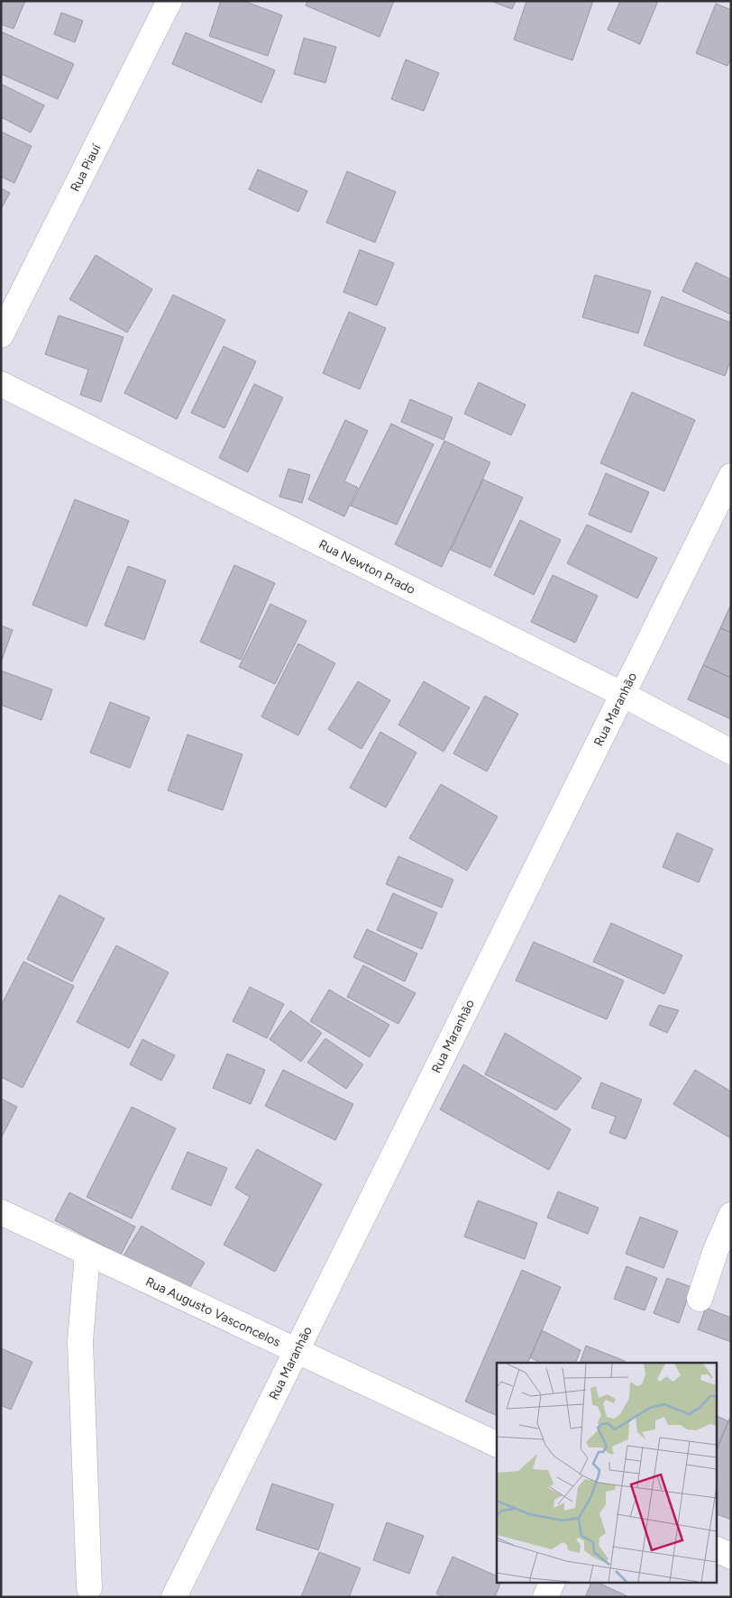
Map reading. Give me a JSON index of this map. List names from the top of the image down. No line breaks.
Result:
{"streets":{"street":["Rua Piauí","Rua Newton Prado","Rua Maranhão","Rua Augusto Vasconcelos"]},"crossings":[["Rua Newton Prado","Rua Maranhão"],["Rua Maranhão","Rua Augusto Vasconcelos"]]}
